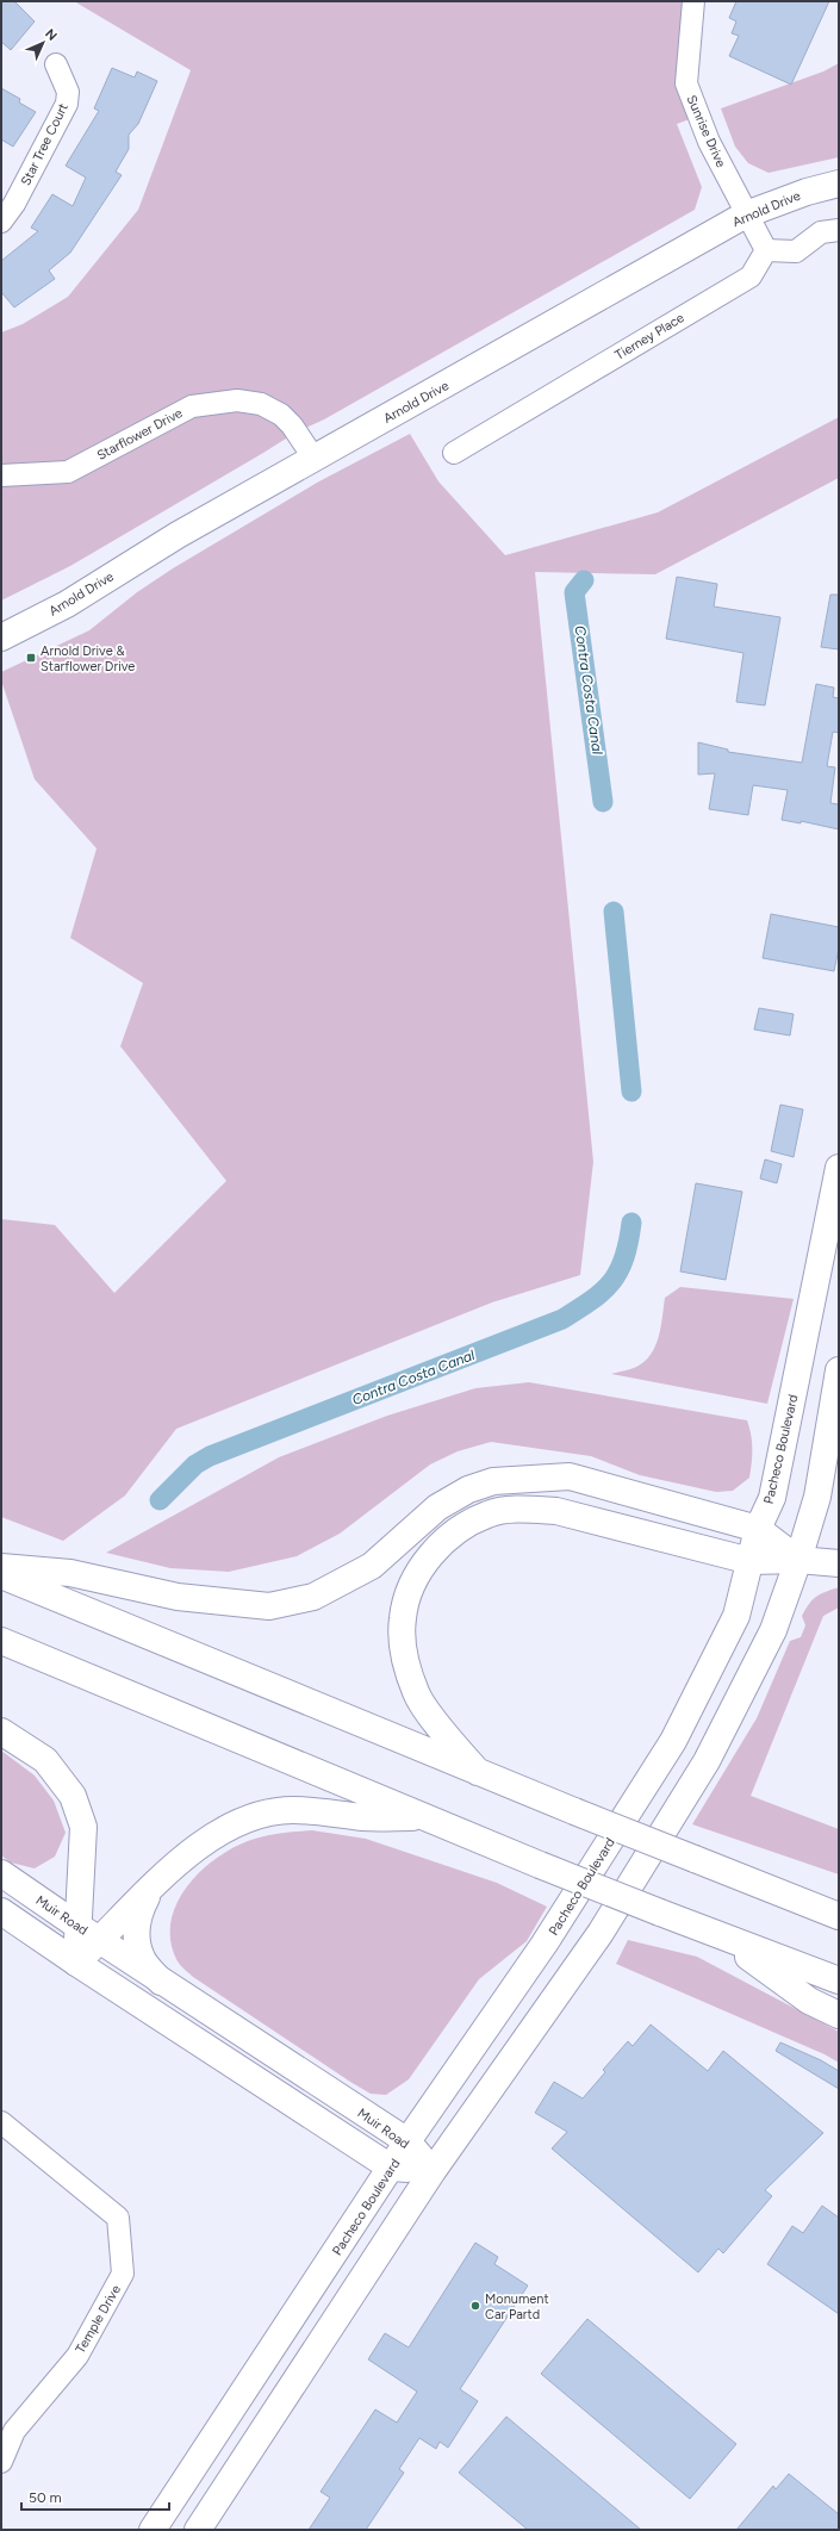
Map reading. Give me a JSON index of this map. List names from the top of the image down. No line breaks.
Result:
{"streets":{"main road":["Arnold Drive","Pacheco Boulevard","Muir Road"],"street":["Sunrise Drive","Star Tree Court","Tierney Place","Starflower Drive","Temple Drive"]},"crossings":[["Sunrise Drive","Arnold Drive"],["Sunrise Drive","Tierney Place"],["Arnold Drive","Starflower Drive"],["Pacheco Boulevard","Muir Road"]],"water":["Contra Costa Canal"],"places":{"transit":["Arnold Drive & Starflower Drive"],"other":["Monument Car Partd"]},"scale_bar":"50 m","north":"top right"}
